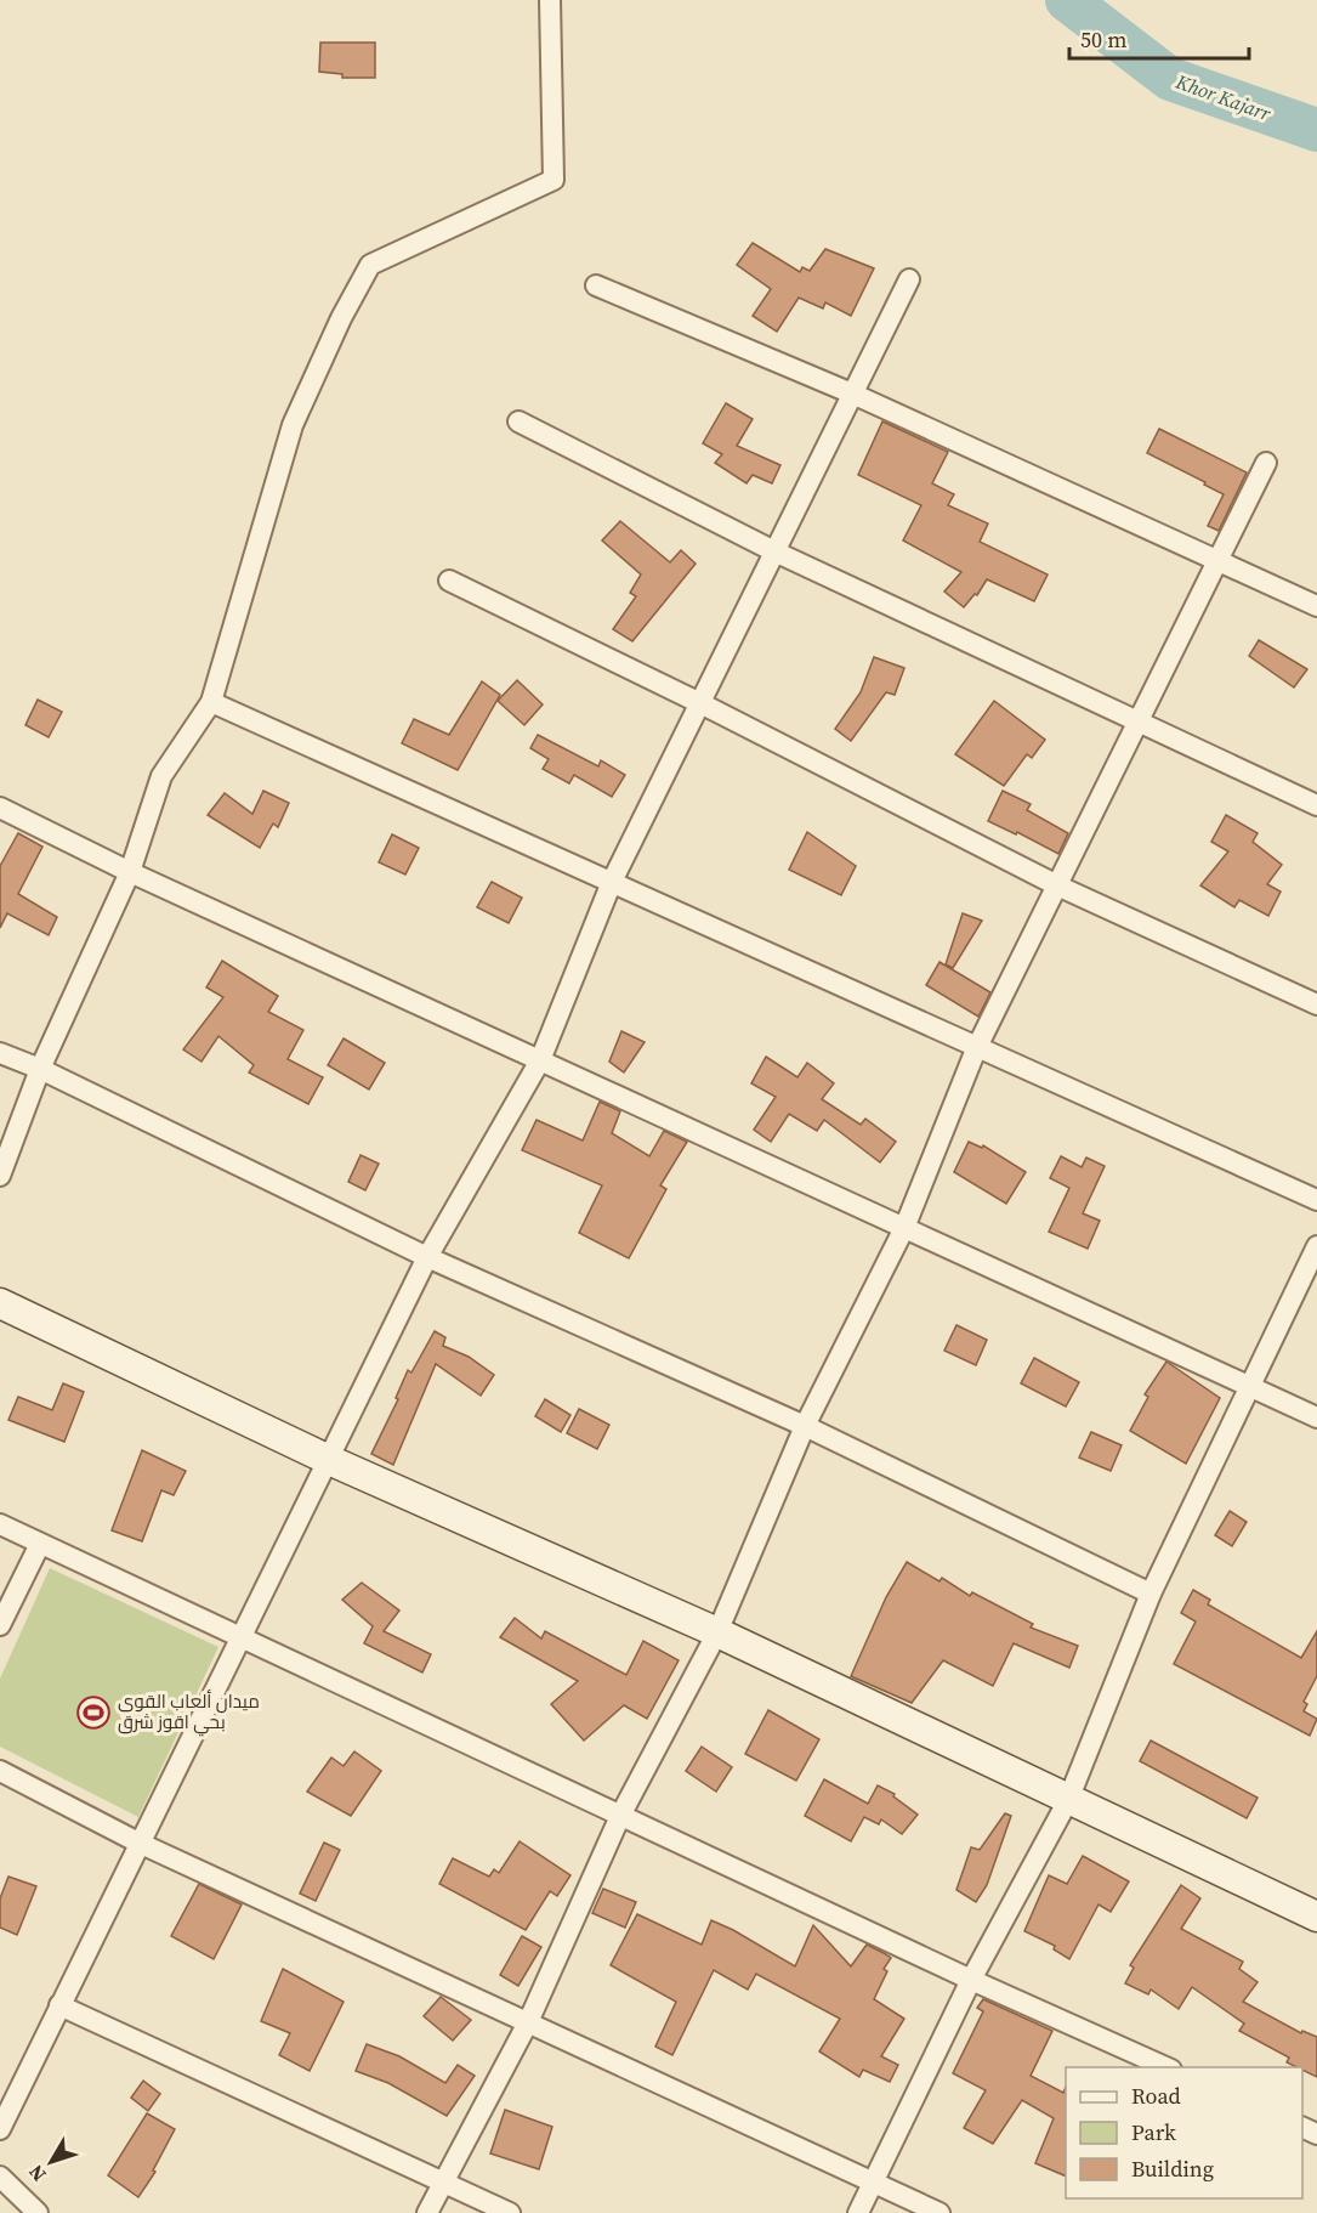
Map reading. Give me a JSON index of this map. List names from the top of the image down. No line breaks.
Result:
{"water":["Khor Kajarr"],"places":{"sports":["ميدان ألعاب القوي بحي اقوز شرق"]},"legend":["Road","Park","Building"],"scale_bar":"50 m","north":"bottom left"}
